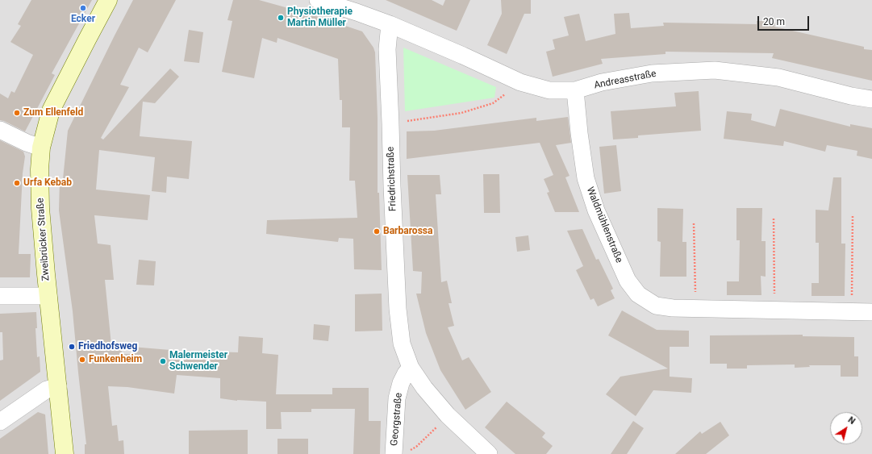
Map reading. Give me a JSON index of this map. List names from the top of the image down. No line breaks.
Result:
{"streets":{"street":["Andreasstraße","Friedrichstraße","Waldmühlenstraße","Zweibrücker Straße","Georgstraße"]},"crossings":[["Andreasstraße","Friedrichstraße"],["Andreasstraße","Waldmühlenstraße"],["Friedrichstraße","Georgstraße"]],"places":["Ecker","Physiotherapie Martin Müller","Zum Ellenfeld","Urfa Kebab","Barbarossa","Friedhofsweg","Funkenheim","Malermeister Schwender"],"scale_bar":"20 m","north":"top right"}
